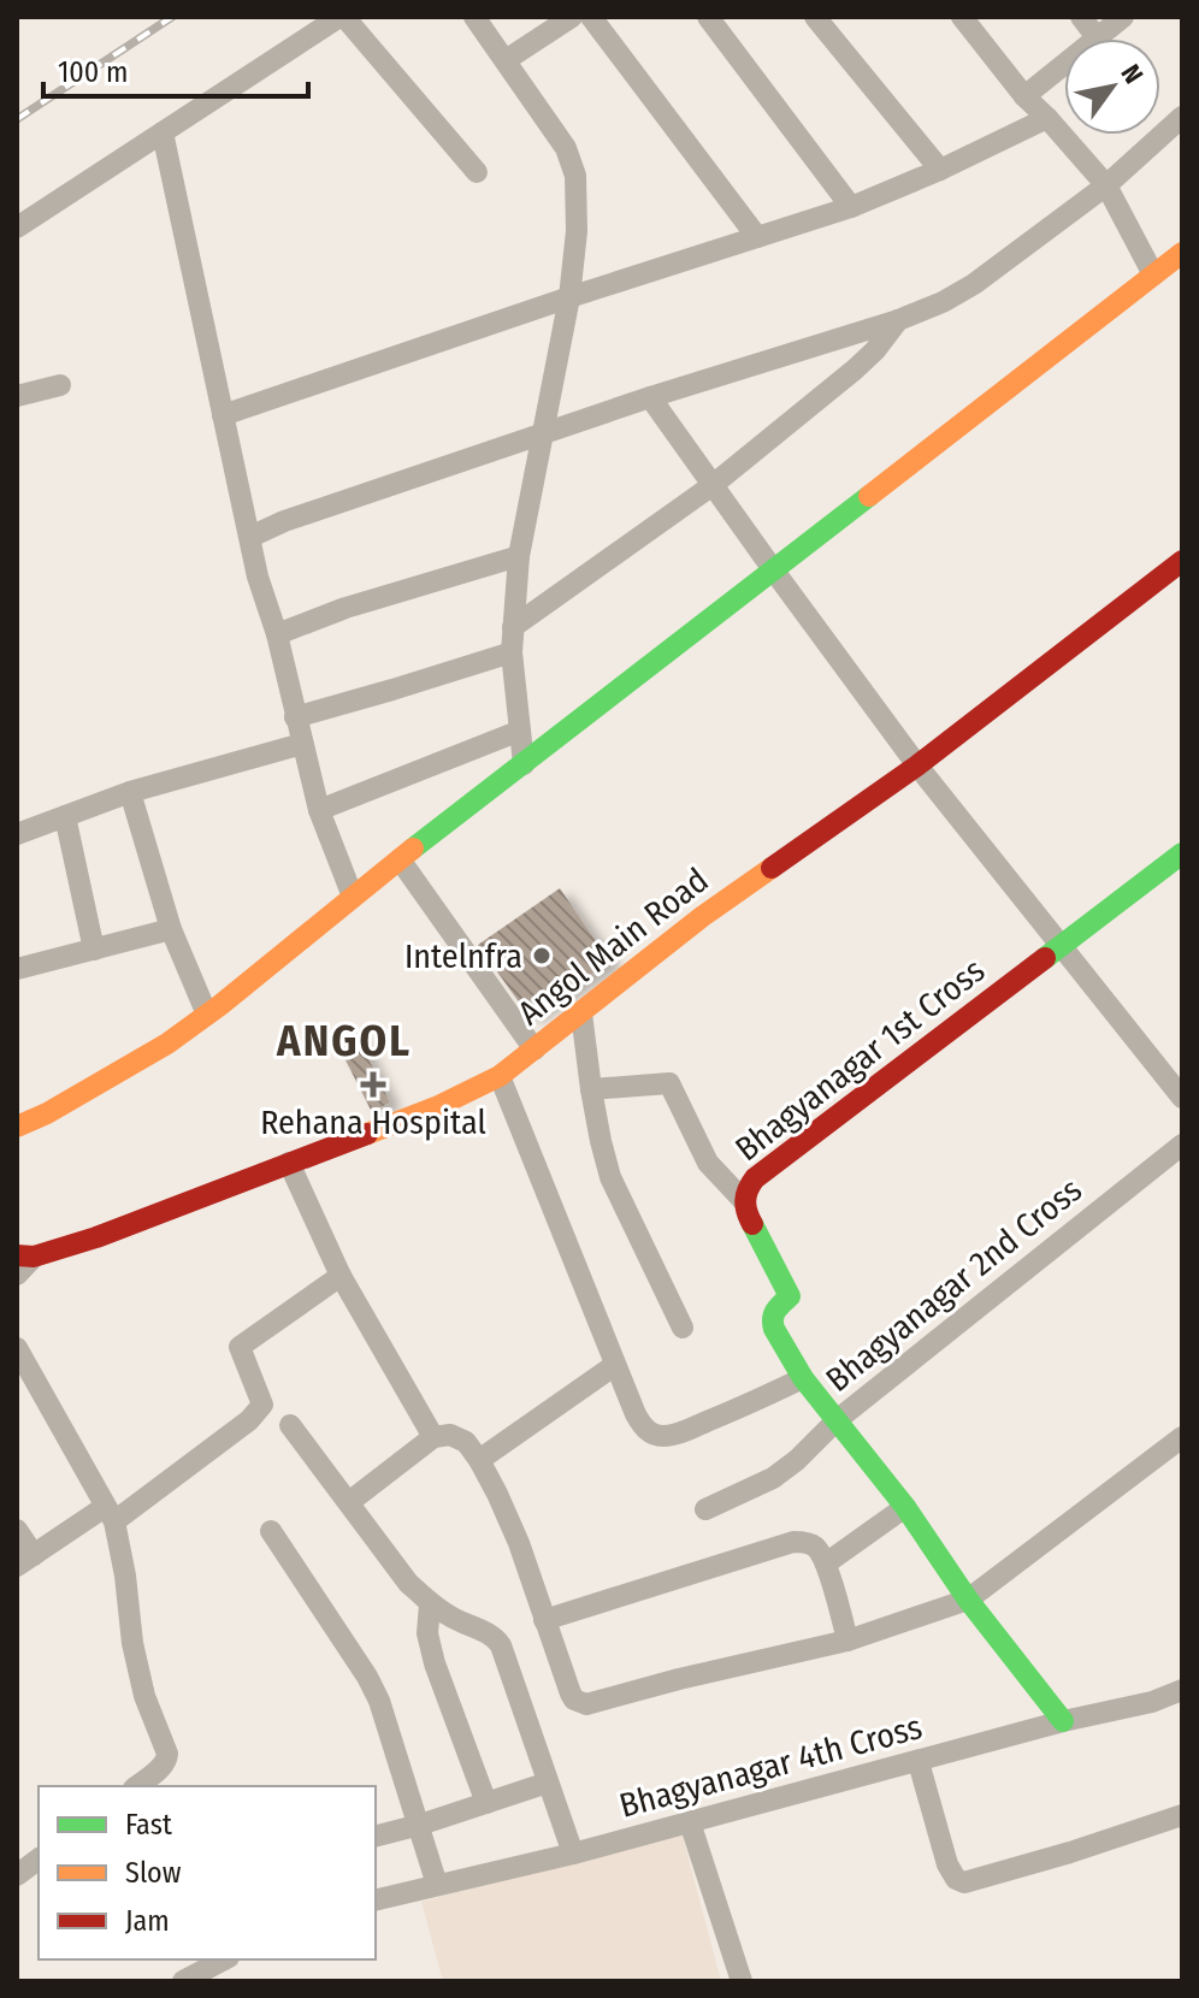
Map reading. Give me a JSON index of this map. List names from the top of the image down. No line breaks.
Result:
{"streets":{"street":["Angol Main Road","Bhagyanagar 1st Cross","Bhagyanagar 2nd Cross","Bhagyanagar 4th Cross"]},"crossings":[["Bhagyanagar 1st Cross","Bhagyanagar 2nd Cross"],["Bhagyanagar 2nd Cross","Bhagyanagar 4th Cross"]],"districts":["ANGOL"],"places":{"other":["Intelnfra"],"health":["Rehana Hospital"]},"legend":["Fast","Slow","Jam"],"scale_bar":"100 m","north":"top right"}
